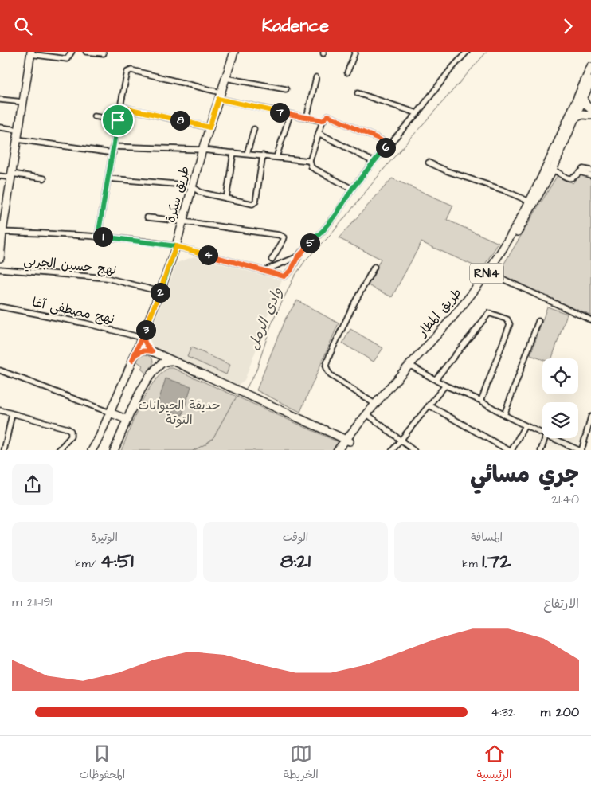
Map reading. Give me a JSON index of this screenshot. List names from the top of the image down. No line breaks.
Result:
{"streets":{"main road":["طريق سكرة","RN14","طريق المطار"],"street":["نهج حسين الجربي","نهج مصطفى آغا"]},"crossings":[["طريق سكرة","نهج حسين الجربي"],["طريق سكرة","نهج مصطفى آغا"]],"water":["وادي الرمل"],"parks":["حديقة الحيوانات التوتة"],"page":{"header":"Kadence","pins":["7","8","6","1","5","4","2","3"],"heading":["جري مسائي","21:40"],"stats":[["المسافة","1.72 km"],["الوقت","8:21"],["الوتيرة","4:51 /km"]],"chart":["الارتفاع","191–211 m"],"list":[{"name":"200 m","note":"4:32"}],"tabs":["الرئيسية","الخريطة","المحفوظات"]}}
